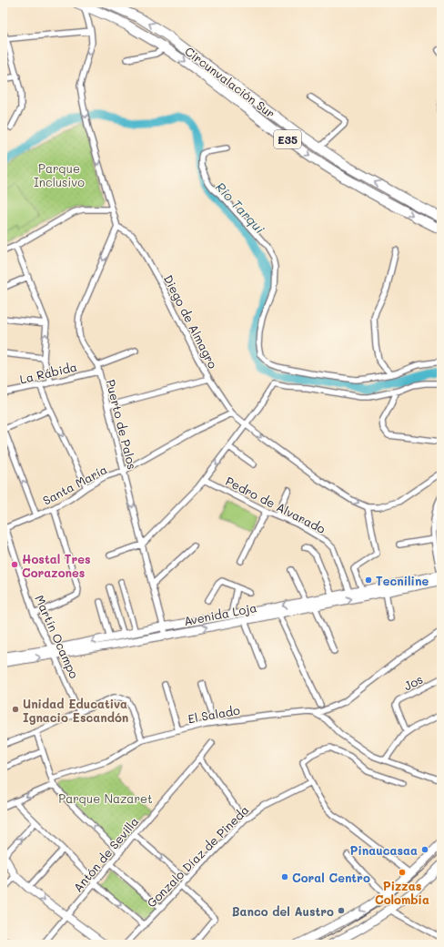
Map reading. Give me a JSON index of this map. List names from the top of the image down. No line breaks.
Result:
{"streets":{"highway":["Circunvalación Sur","E35"],"main road":["Avenida Loja"],"street":["Diego de Almagro","La Rábida","Puerto de Palos","Santa María","Pedro de Alvarado","Martín Ocampo","Jos","El Salado","Antón de Sevilla","Gonzalo Díaz de Pineda"]},"crossings":[["Diego de Almagro","Puerto de Palos"],["Diego de Almagro","Santa María"],["La Rábida","Puerto de Palos"],["Puerto de Palos","Santa María"],["Puerto de Palos","Avenida Loja"],["Santa María","Martín Ocampo"],["Pedro de Alvarado","Avenida Loja"],["Avenida Loja","Martín Ocampo"]],"one_way":["Diego de Almagro"],"water":["Río Tarqui"],"parks":["Parque Inclusivo","Parque Nazaret"],"places":["Hostal Tres Corazones","Tecniline","Unidad Educativa Ignacio Escandón","Pinaucasaa","Pizzas Colombia","Coral Centro","Banco del Austro"]}
